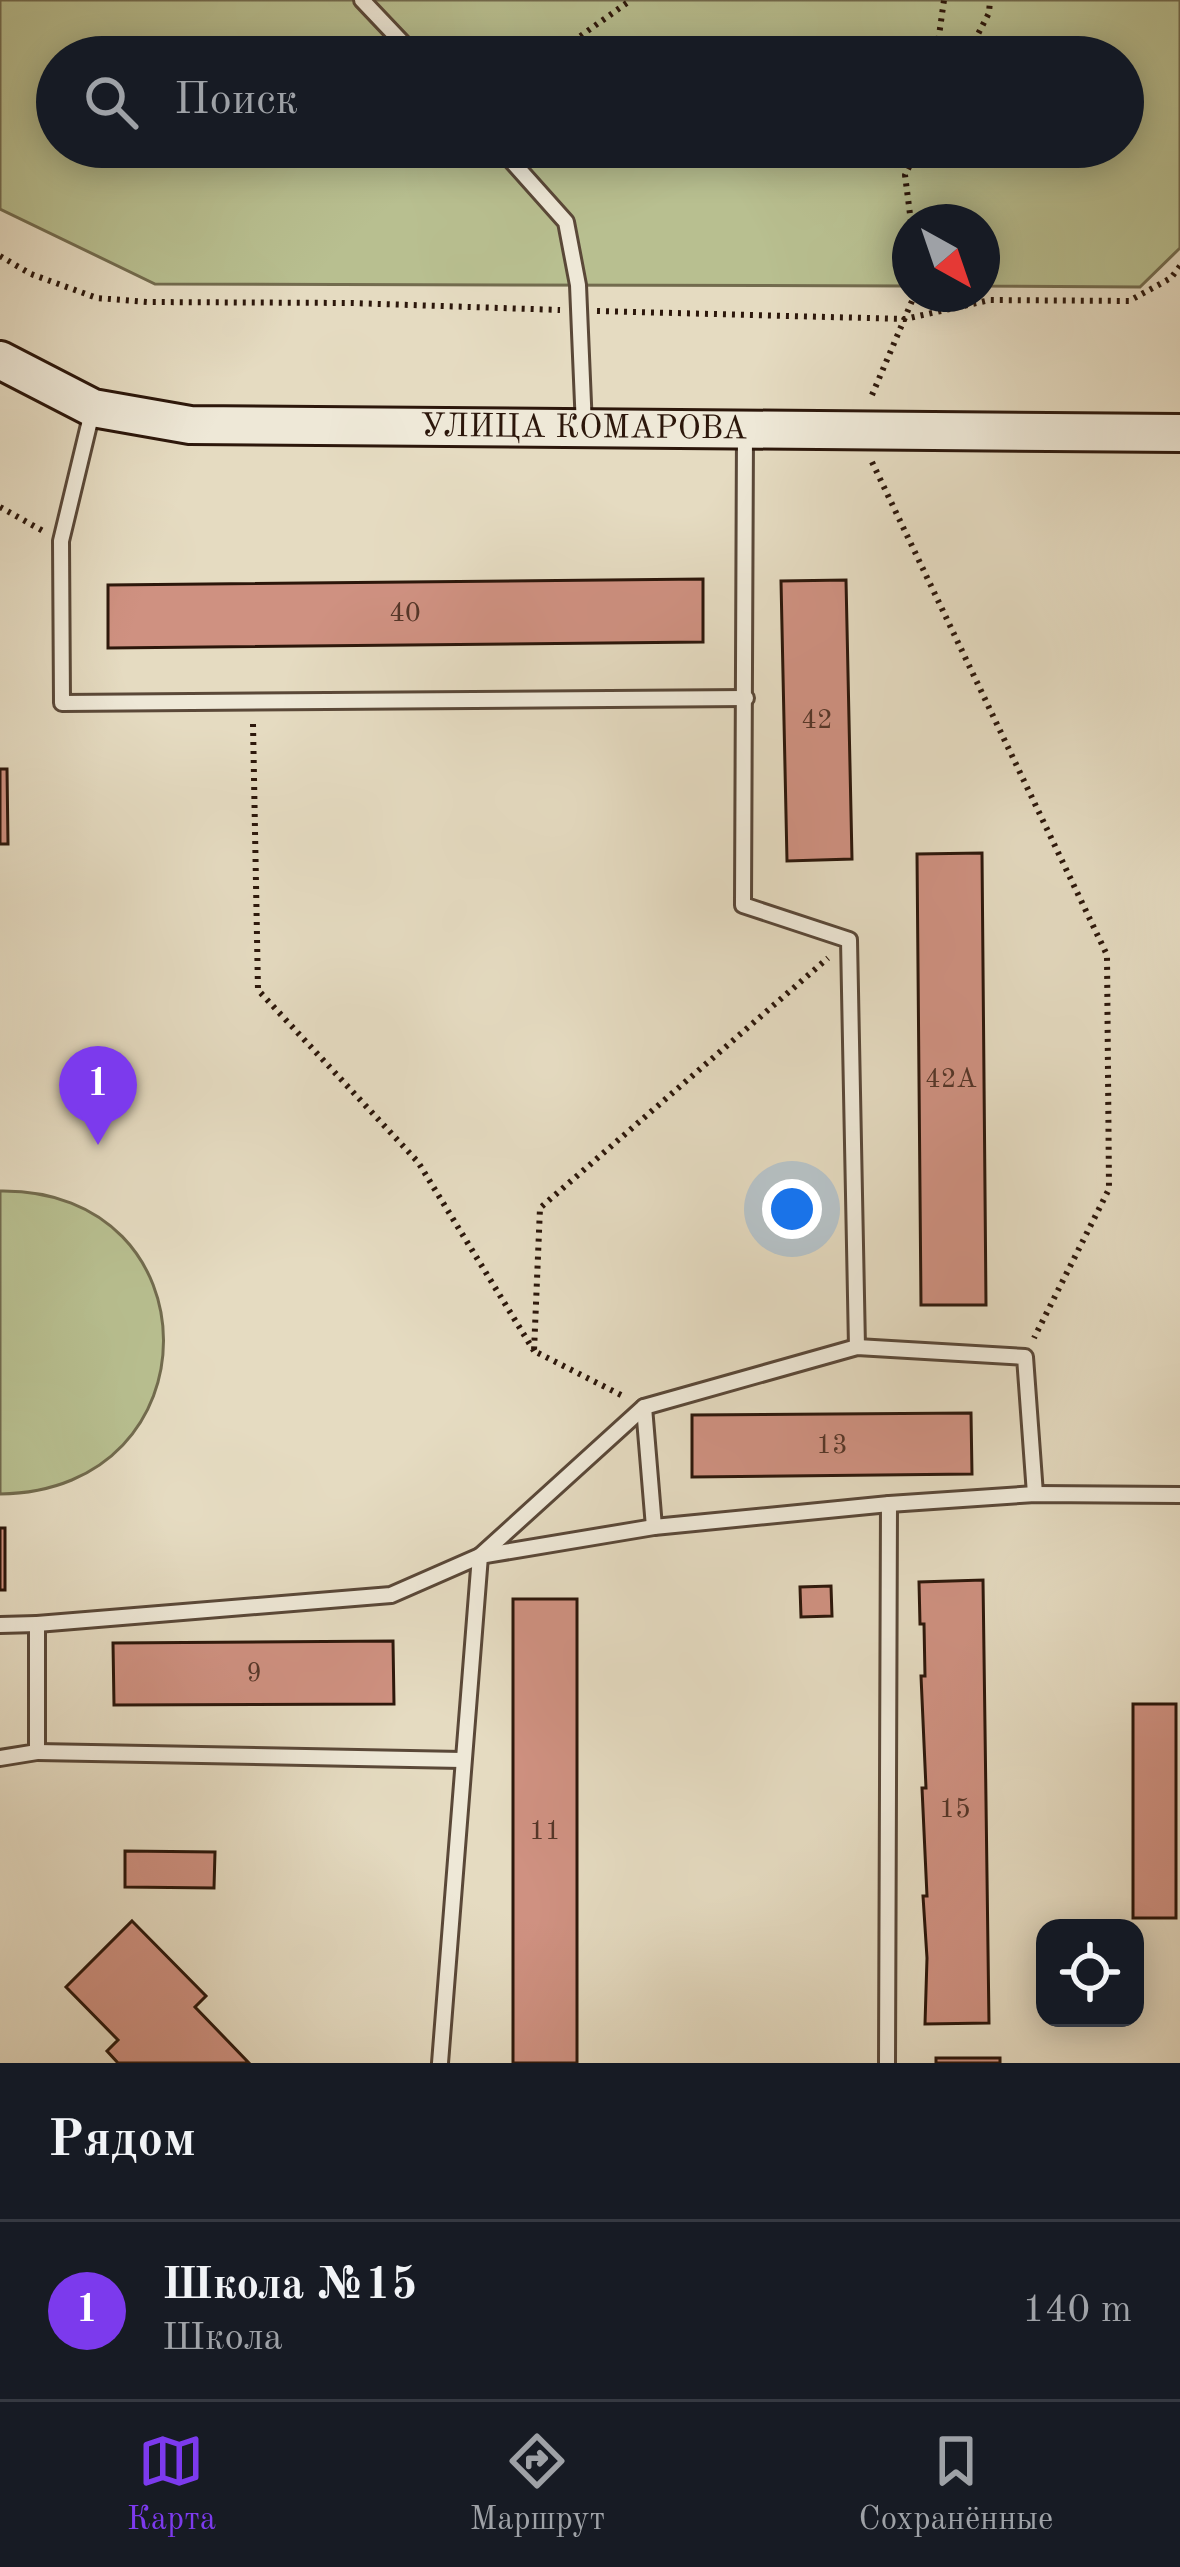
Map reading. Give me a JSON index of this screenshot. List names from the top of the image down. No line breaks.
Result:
{"streets":{"street":["УЛИЦА КОМАРОВА"]},"house_numbers":["40","42","42А","13","9","15","11"],"north":"bottom right","page":{"search":"Поиск","pins":"1","heading":"Рядом","list":[{"mark":"1","name":"Школа №15","note":"Школа","value":"140 m"}],"nav":["Карта","Маршрут","Сохранённые"]}}
